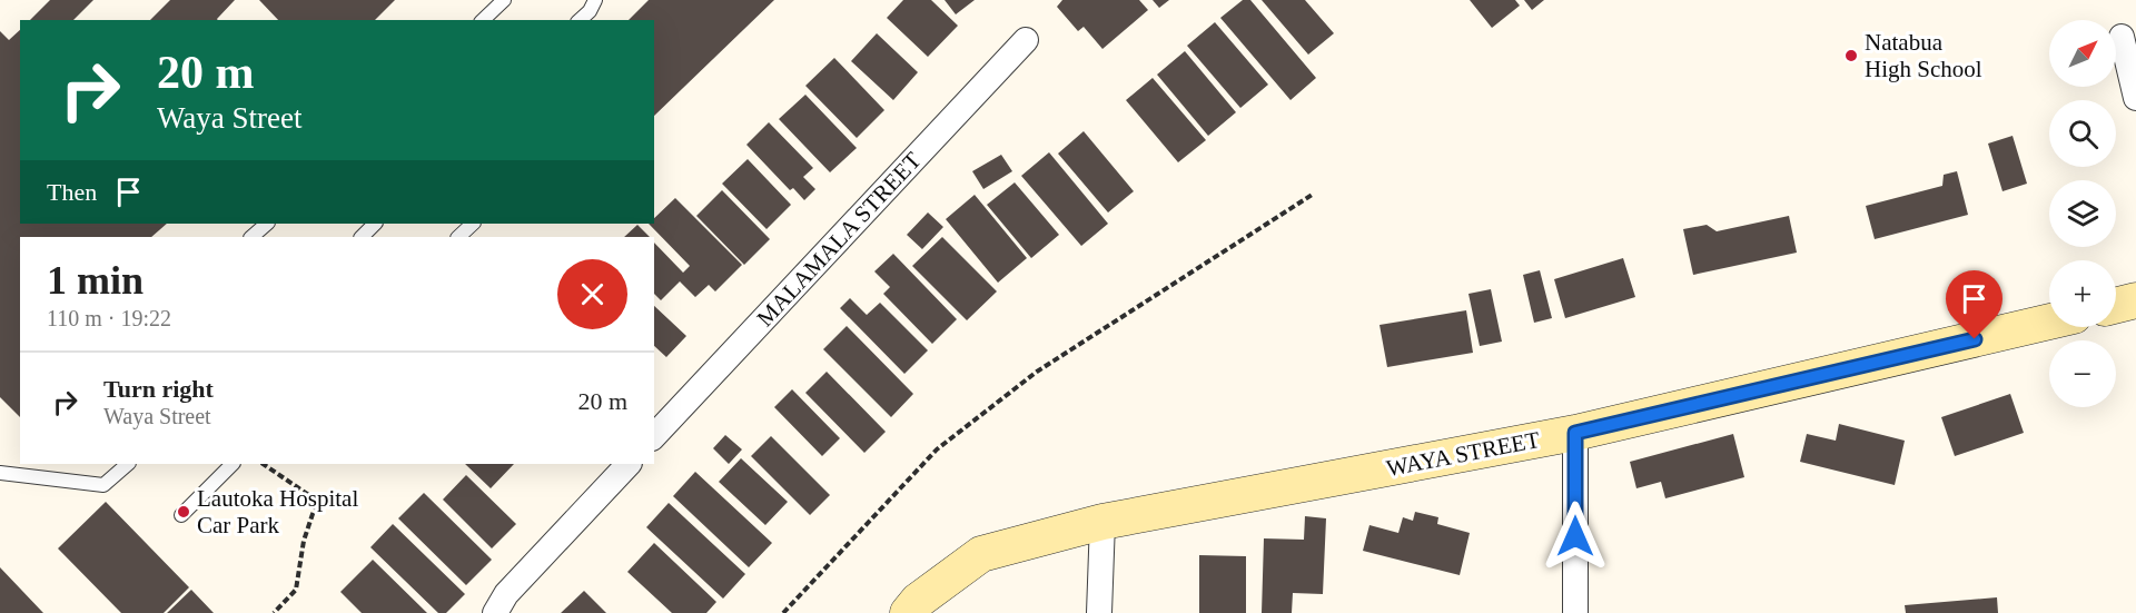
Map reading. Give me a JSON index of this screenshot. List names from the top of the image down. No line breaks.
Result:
{"streets":{"main road":["WAYA STREET"],"street":["MALAMALA STREET"]},"places":["Natabua High School","Lautoka Hospital Car Park"],"north":"top right","page":{"map_buttons":["+","−"],"turn":["20 m","Waya Street"],"then":"Then","heading":["1 min","110 m · 19:22"],"list":[{"name":"Turn right","note":"Waya Street","value":"20 m"}]}}
